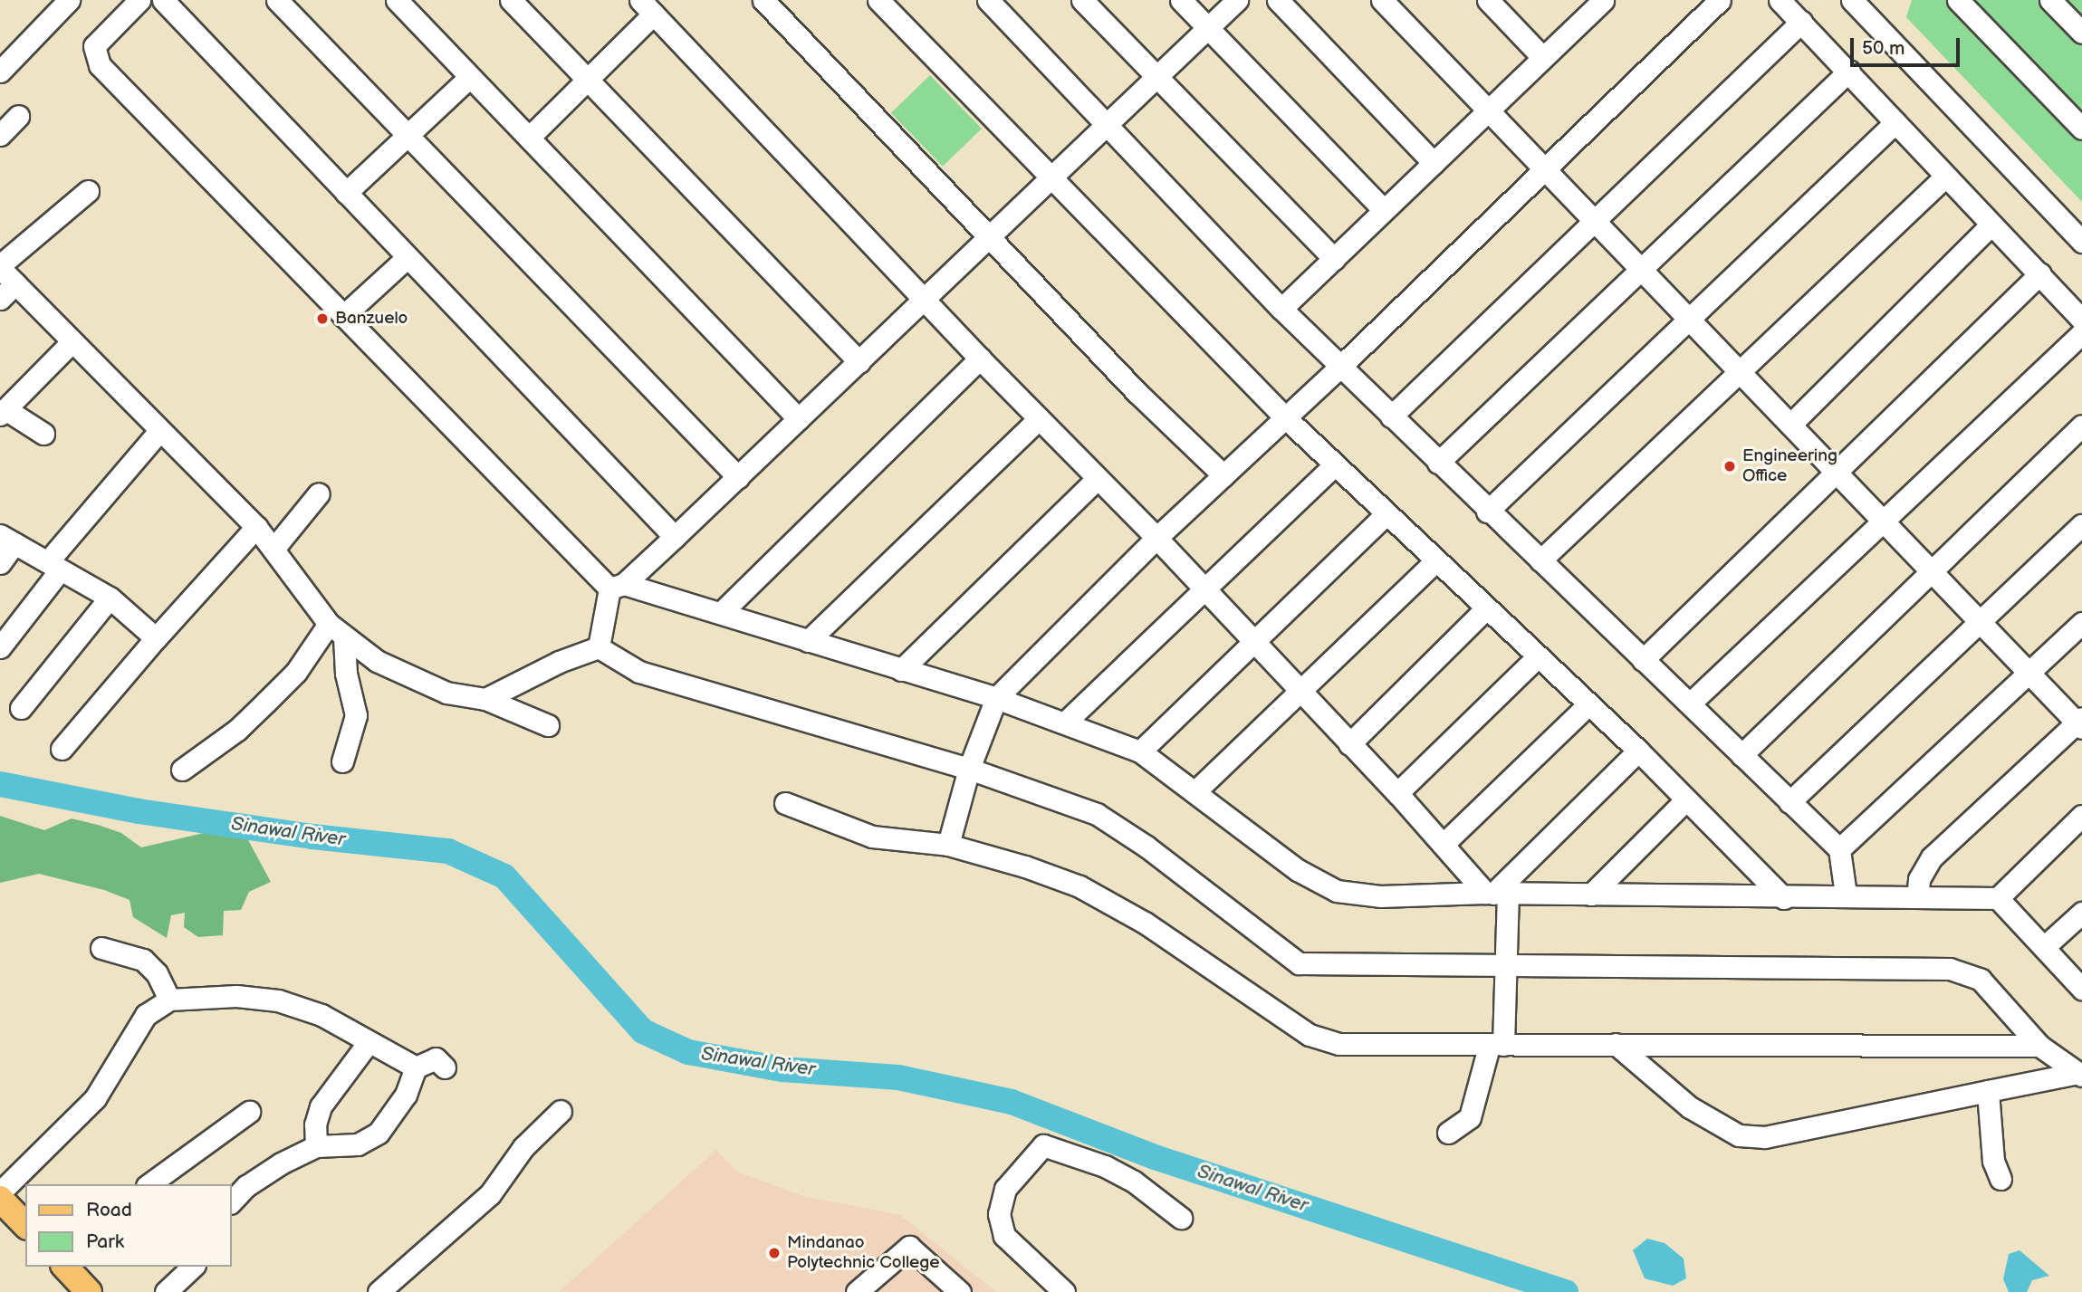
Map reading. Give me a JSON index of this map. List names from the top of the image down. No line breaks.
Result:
{"water":["Sinawal River"],"places":["Banzuelo","Engineering Office","Mindanao Polytechnic College"],"legend":["Road","Park"],"scale_bar":"50 m"}
